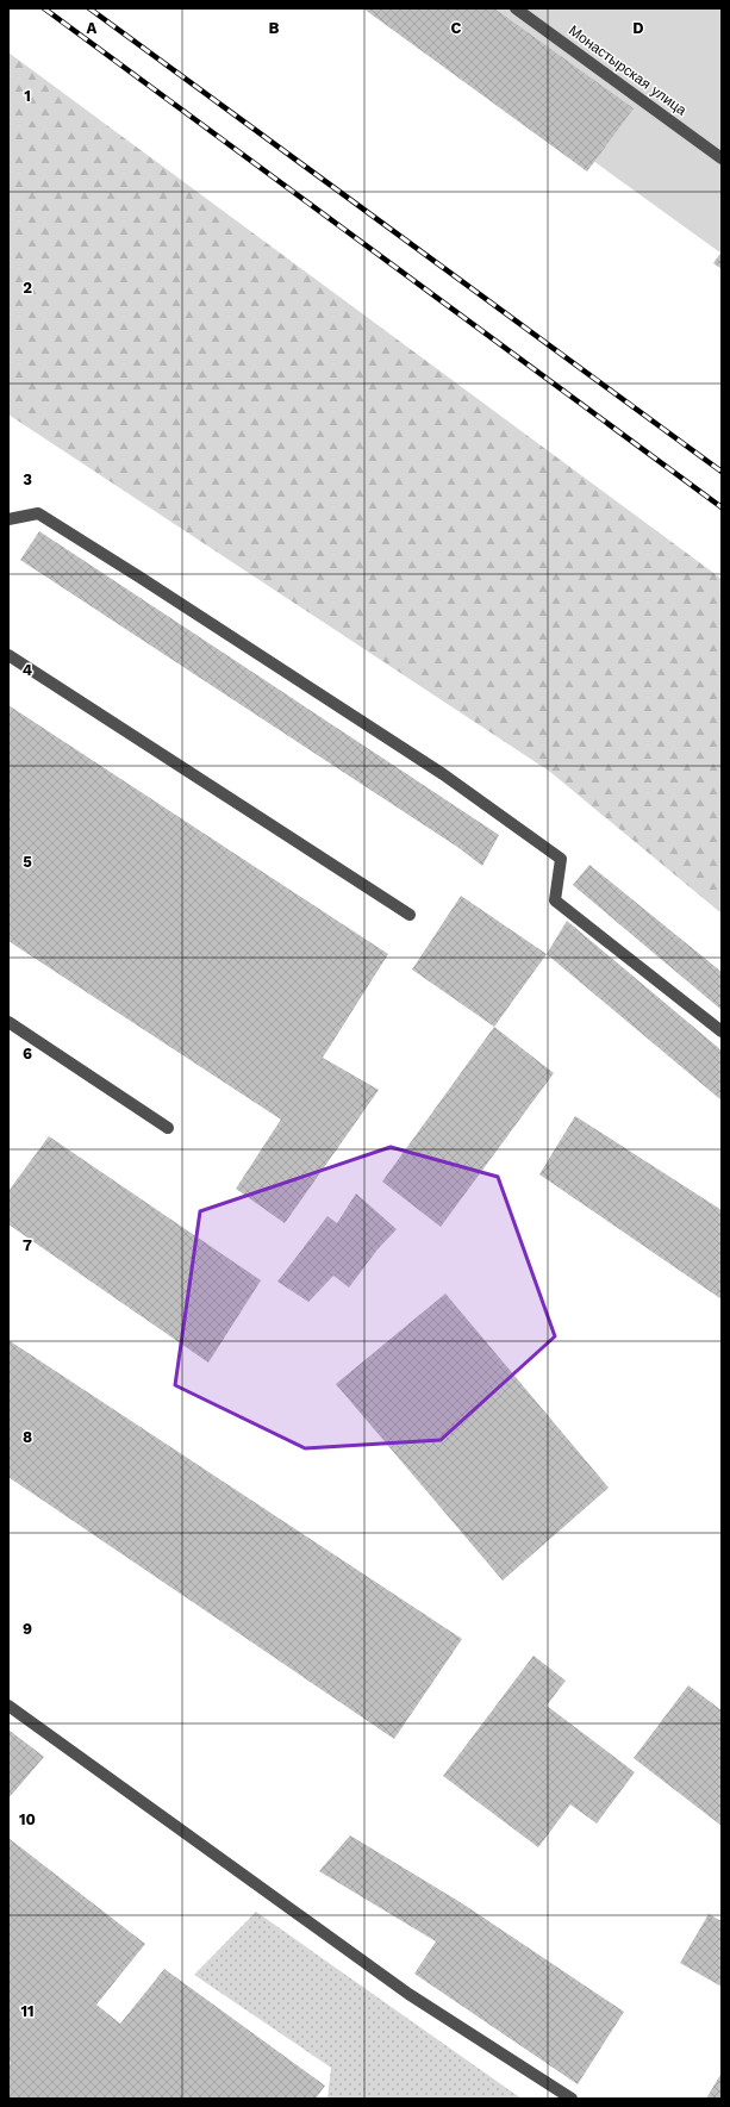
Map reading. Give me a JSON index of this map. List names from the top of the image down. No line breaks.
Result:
{"streets":{"street":["Монастырская улица"]},"grid":{"columns":["A","B","C","D"],"rows":["1","2","3","4","5","6","7","8","9","10","11"]}}
